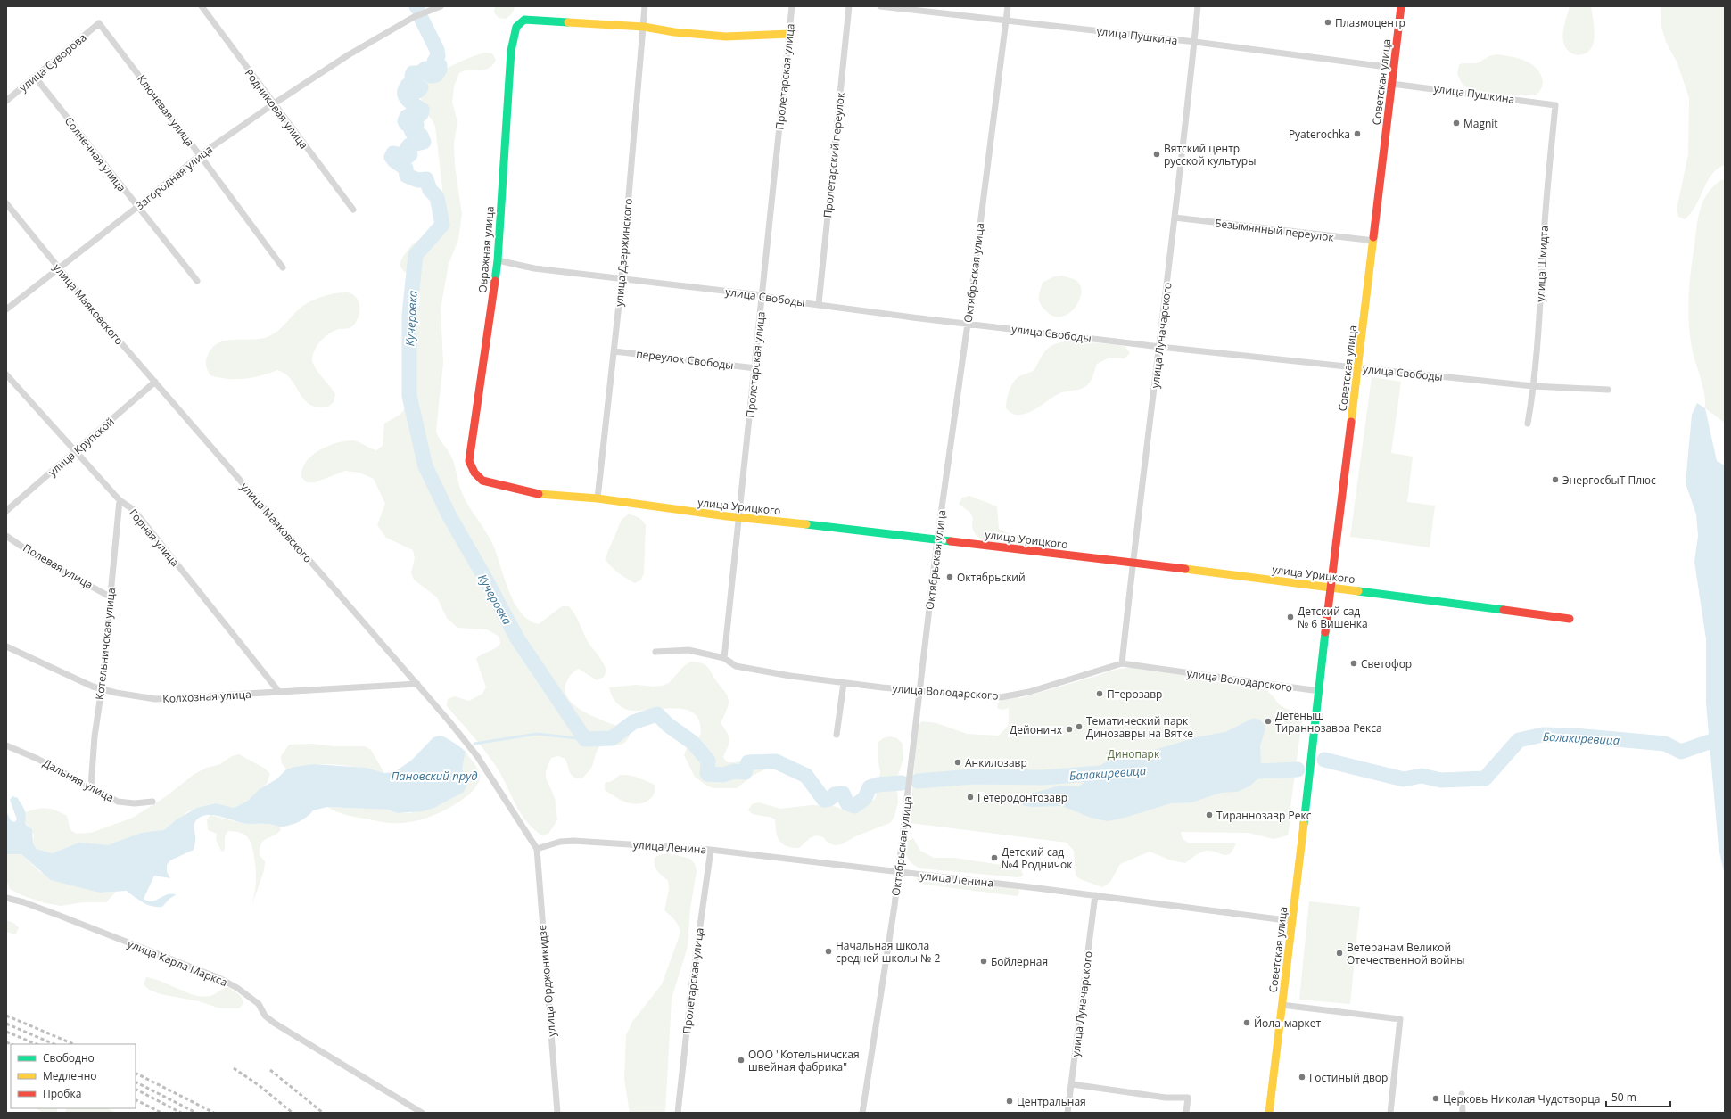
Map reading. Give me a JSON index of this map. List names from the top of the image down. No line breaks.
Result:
{"streets":{"street":["улица Пушкина","улица Суворова","Пролетарская улица","Советская улица","Родниковая улица","Ключевая улица","Солнечная улица","Пролетарский переулок","Загородная улица","Безымянный переулок","Овражная улица","улица Дзержинского","улица Шмидта","Октябрьская улица","улица Свободы","улица Маяковского","улица Луначарского","переулок Свободы","улица Крупской","улица Урицкого","Горная улица","Полевая улица","Котельничская улица","улица Володарского","Колхозная улица","Дальняя улица","улица Ленина","улица Карла Маркса","улица Орджоникидзе"]},"crossings":[["улица Пушкина","Советская улица"],["улица Пушкина","улица Шмидта"],["улица Пушкина","Октябрьская улица"],["улица Пушкина","улица Луначарского"],["улица Суворова","Ключевая улица"],["улица Суворова","Солнечная улица"],["Пролетарская улица","улица Свободы"],["Пролетарская улица","переулок Свободы"],["Пролетарская улица","улица Урицкого"],["Пролетарская улица","улица Володарского"],["Пролетарская улица","улица Ленина"],["Советская улица","Безымянный переулок"],["Советская улица","улица Свободы"],["Советская улица","улица Урицкого"],["Советская улица","улица Володарского"],["Советская улица","улица Ленина"],["Родниковая улица","Загородная улица"],["Ключевая улица","Загородная улица"],["Солнечная улица","Загородная улица"],["Пролетарский переулок","улица Свободы"],["Загородная улица","улица Маяковского"],["Безымянный переулок","улица Луначарского"],["Овражная улица","улица Дзержинского"],["Овражная улица","улица Свободы"],["Овражная улица","улица Урицкого"],["улица Дзержинского","улица Свободы"],["улица Дзержинского","переулок Свободы"],["улица Дзержинского","улица Урицкого"],["улица Шмидта","улица Свободы"],["Октябрьская улица","улица Свободы"],["Октябрьская улица","улица Урицкого"],["Октябрьская улица","улица Володарского"],["Октябрьская улица","улица Ленина"],["улица Свободы","улица Луначарского"],["улица Маяковского","улица Крупской"],["улица Маяковского","Колхозная улица"],["улица Маяковского","улица Ленина"],["улица Маяковского","улица Орджоникидзе"],["улица Луначарского","улица Урицкого"],["улица Луначарского","улица Володарского"],["улица Луначарского","улица Ленина"],["улица Крупской","Горная улица"],["Горная улица","Котельничская улица"],["Горная улица","Колхозная улица"],["Полевая улица","Котельничская улица"],["Котельничская улица","Колхозная улица"],["Котельничская улица","Дальняя улица"],["улица Ленина","улица Орджоникидзе"]],"water":["Кучеровка","Балакиревица","Пановский пруд"],"parks":["Динопарк"],"places":["Плазмоцентр","Magnit","Pyaterochka","Вятский центр русской культуры","ЭнергосбыТ Плюс","Октябрьский","Детский сад № 6 Вишенка","Светофор","Птерозавр","Детёныш Тираннозавра Рекса","Тематический парк Динозавры на Вятке","Дейонинх","Анкилозавр","Гетеродонтозавр","Тираннозавр Рекс","Детский сад №4 Родничок","Начальная школа средней школы № 2","Ветеранам Великой Отечественной войны","Бойлерная","Йола-маркет","ООО \"Котельничская швейная фабрика\"","Гостиный двор","Церковь Николая Чудотворца","Центральная"],"legend":["Свободно","Медленно","Пробка"],"scale_bar":"50 m"}
